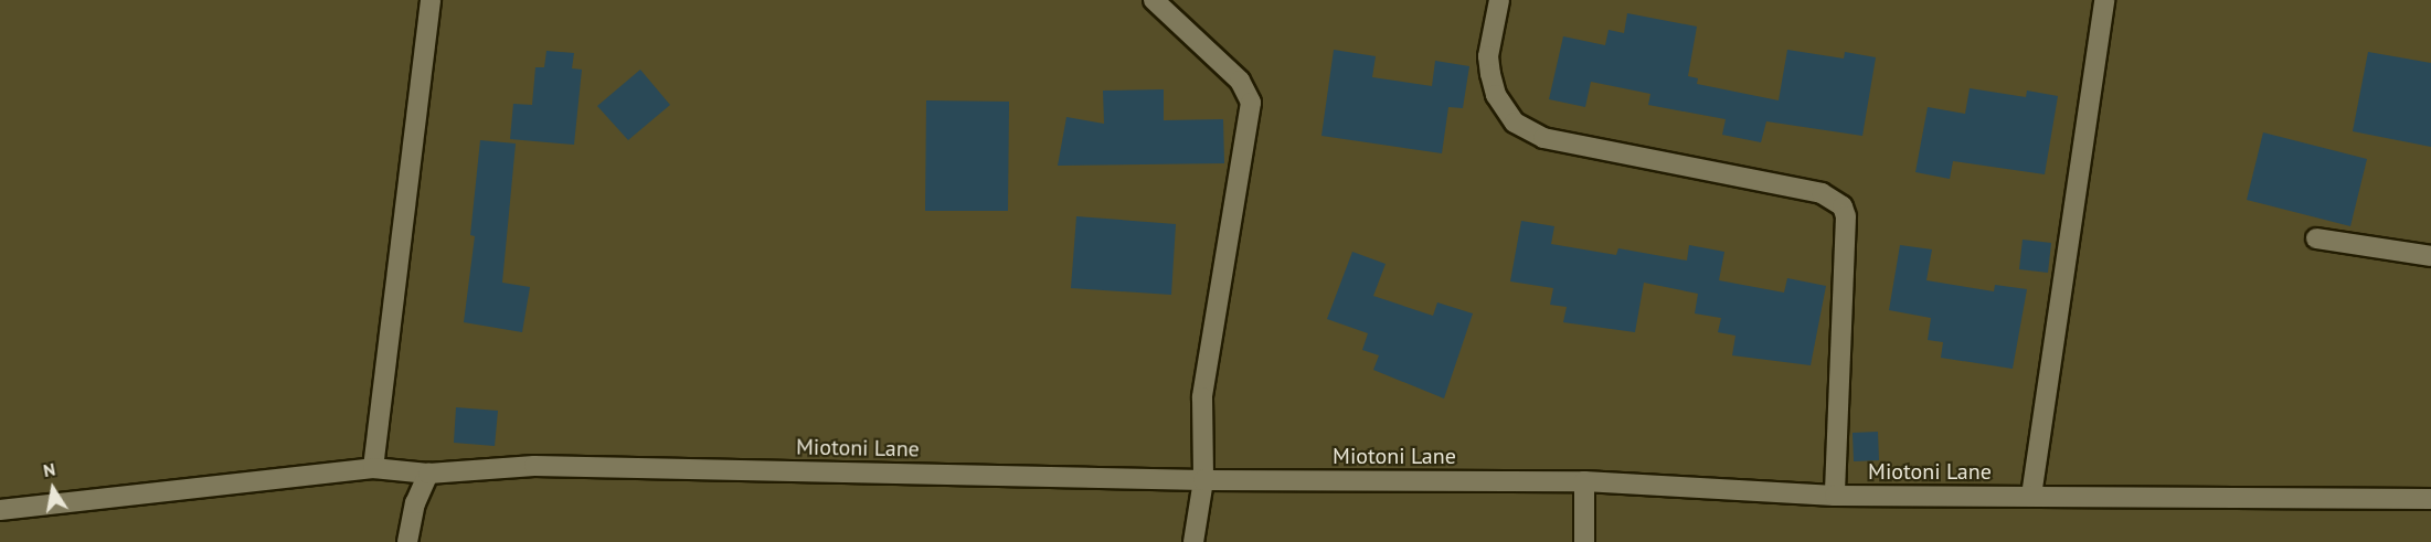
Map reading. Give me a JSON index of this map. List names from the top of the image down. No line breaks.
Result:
{"streets":{"street":["Miotoni Lane"]},"north":"top"}
